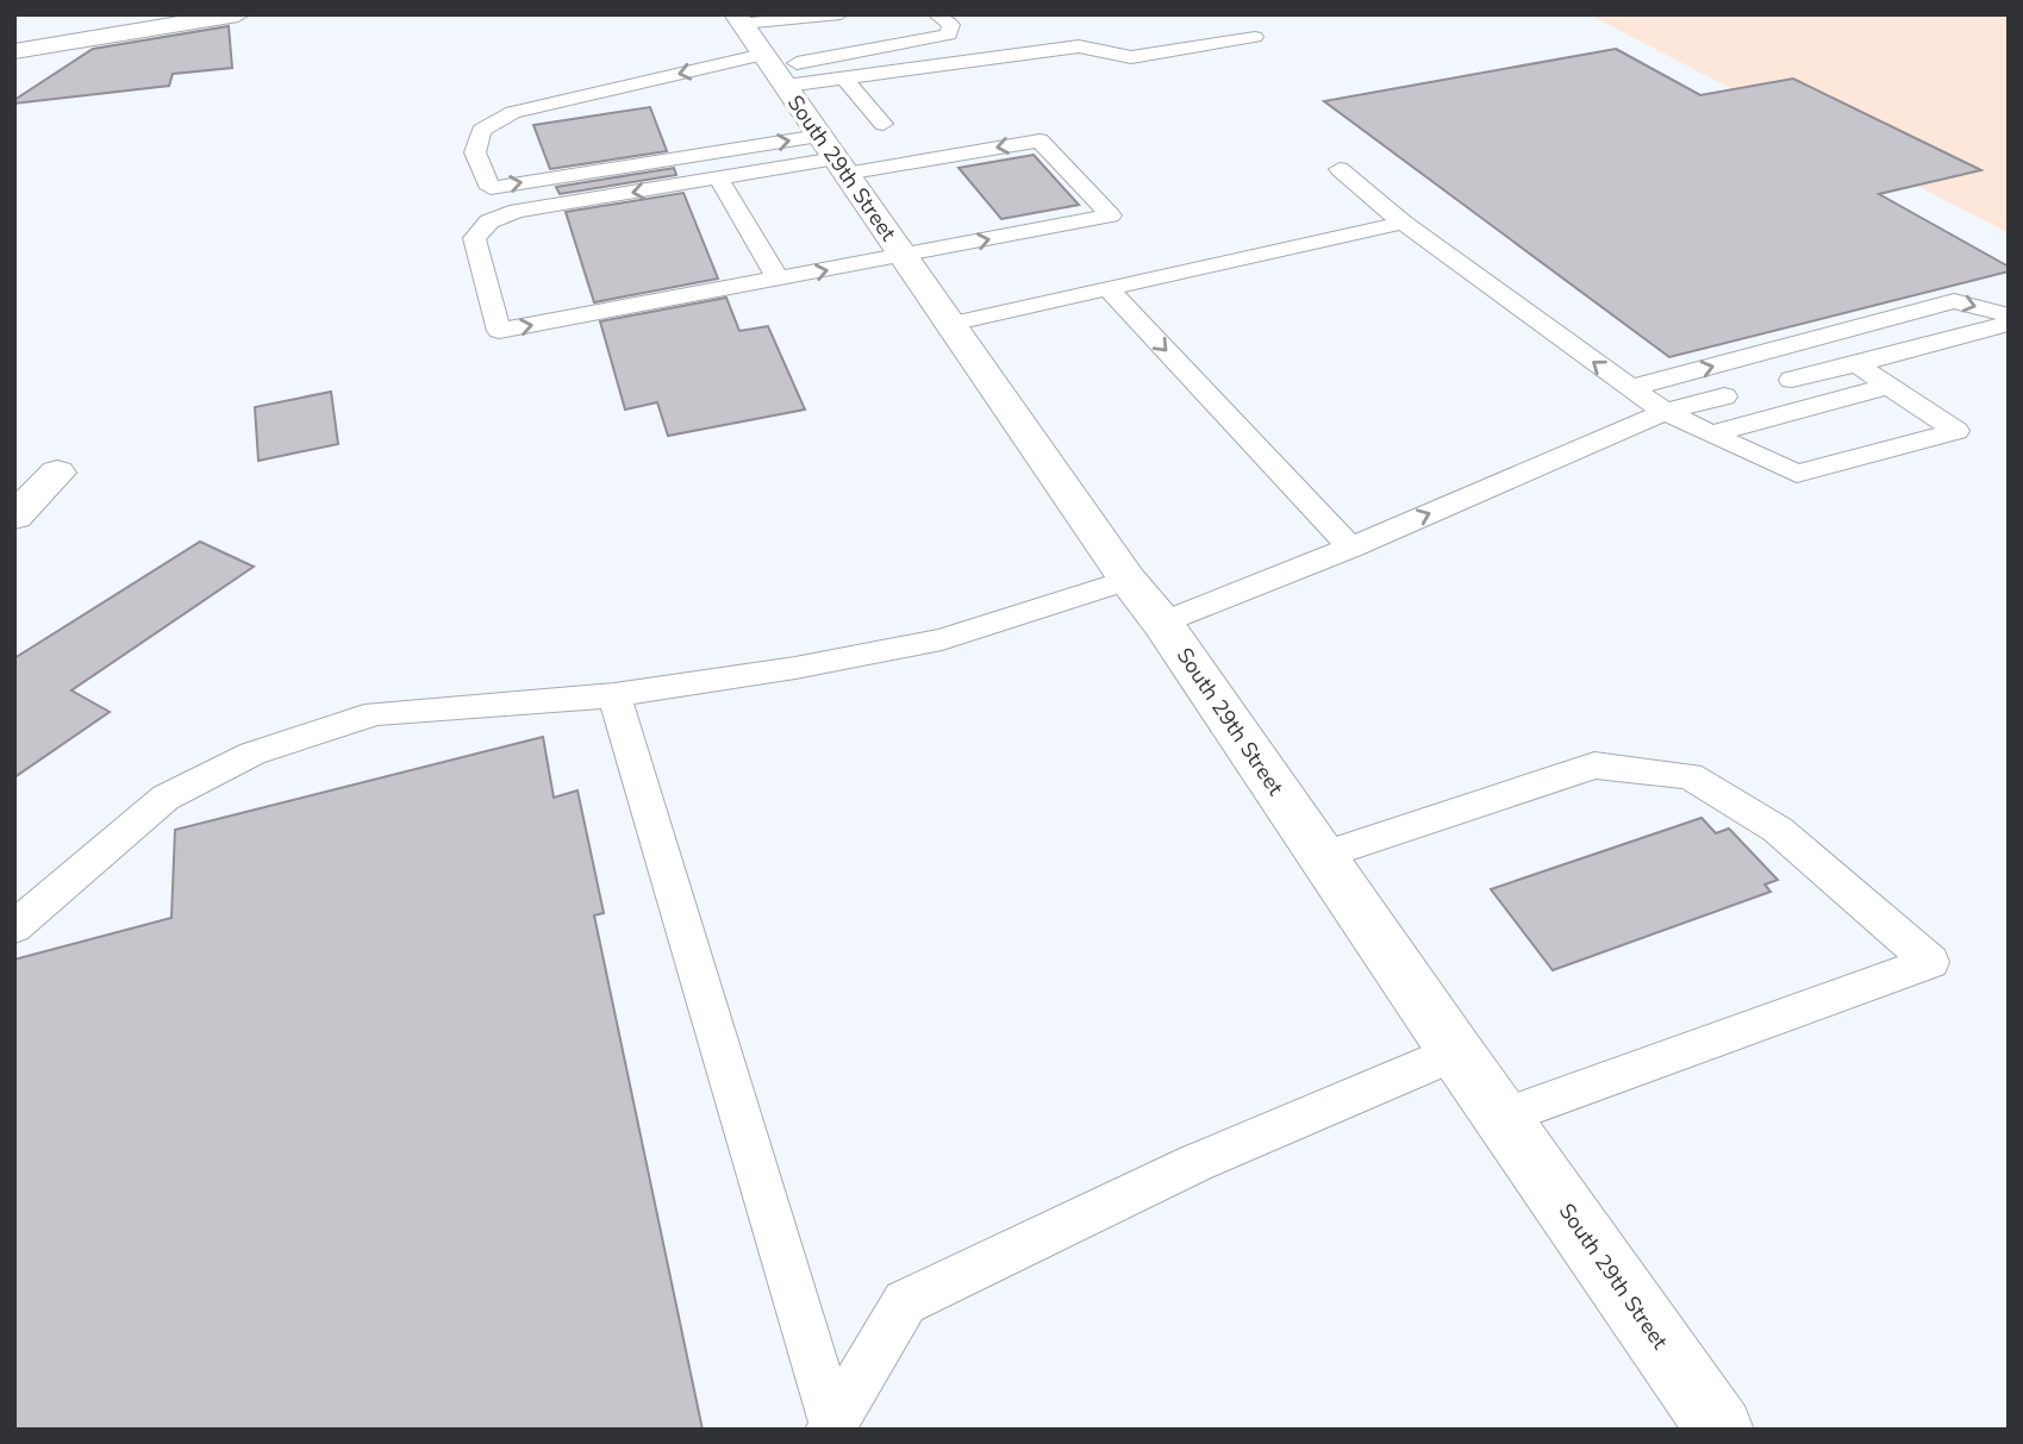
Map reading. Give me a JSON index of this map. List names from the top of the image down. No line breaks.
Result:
{"streets":{"street":["South 29th Street"]}}
